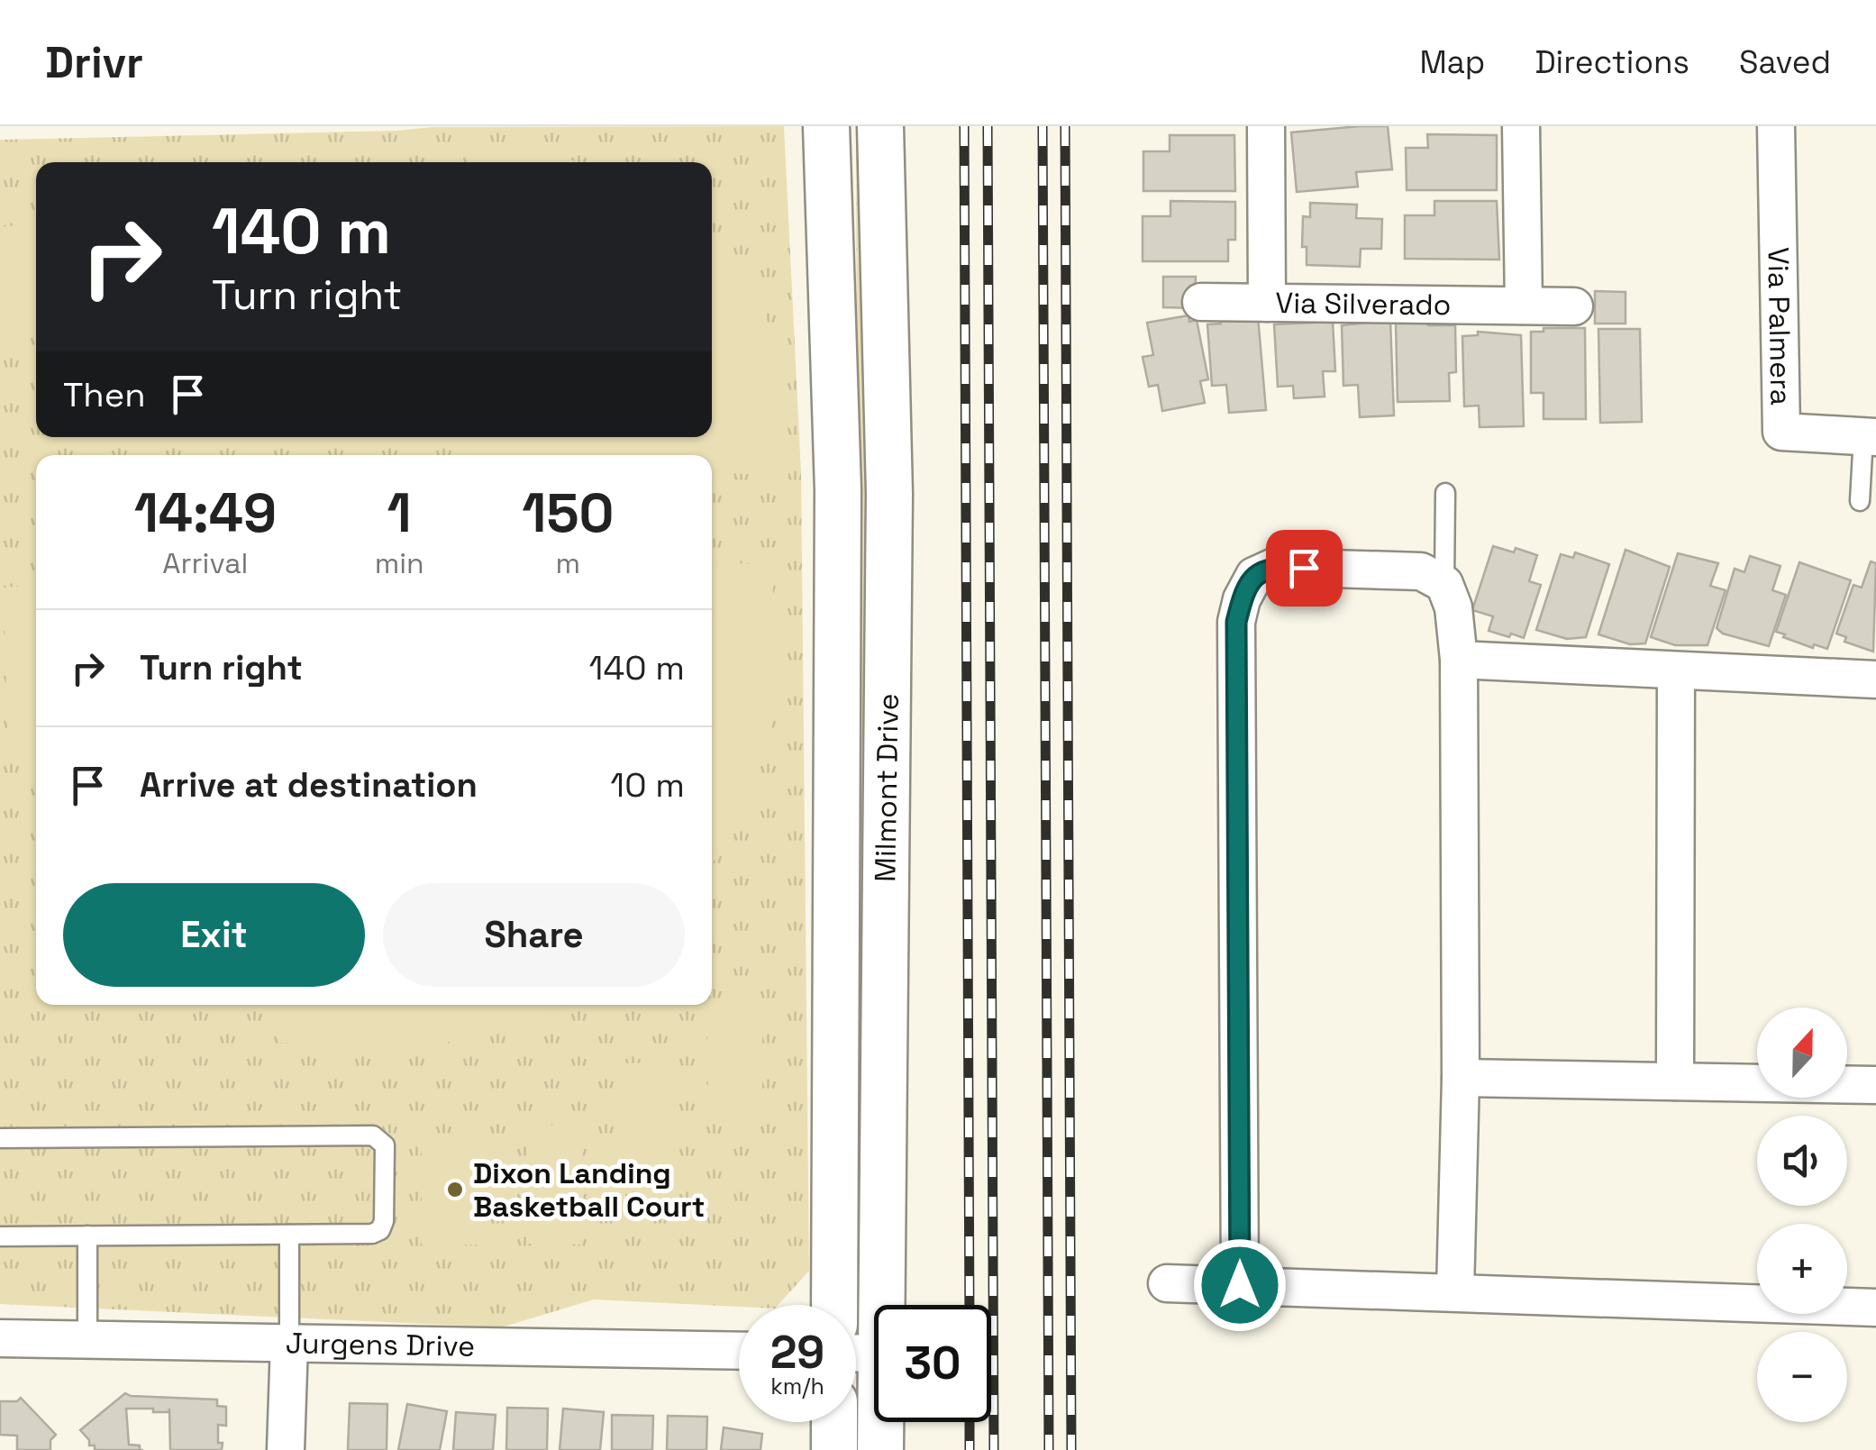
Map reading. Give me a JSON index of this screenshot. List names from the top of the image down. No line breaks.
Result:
{"streets":{"street":["Via Silverado","Via Palmera","Milmont Drive","Jurgens Drive"]},"places":["Dixon Landing Basketball Court"],"north":"top","page":{"header":"Drivr","nav":["Map","Directions","Saved"],"turn":["140 m","Turn right"],"then":"Then","eta":["14:49","Arrival","1","min","150","m"],"list":[{"name":"Turn right","value":"140 m"},{"name":"Arrive at destination","value":"10 m"}],"buttons":["Exit","Share"],"map_buttons":["+","−"],"speed":"29 km/h","limit":"30"}}
